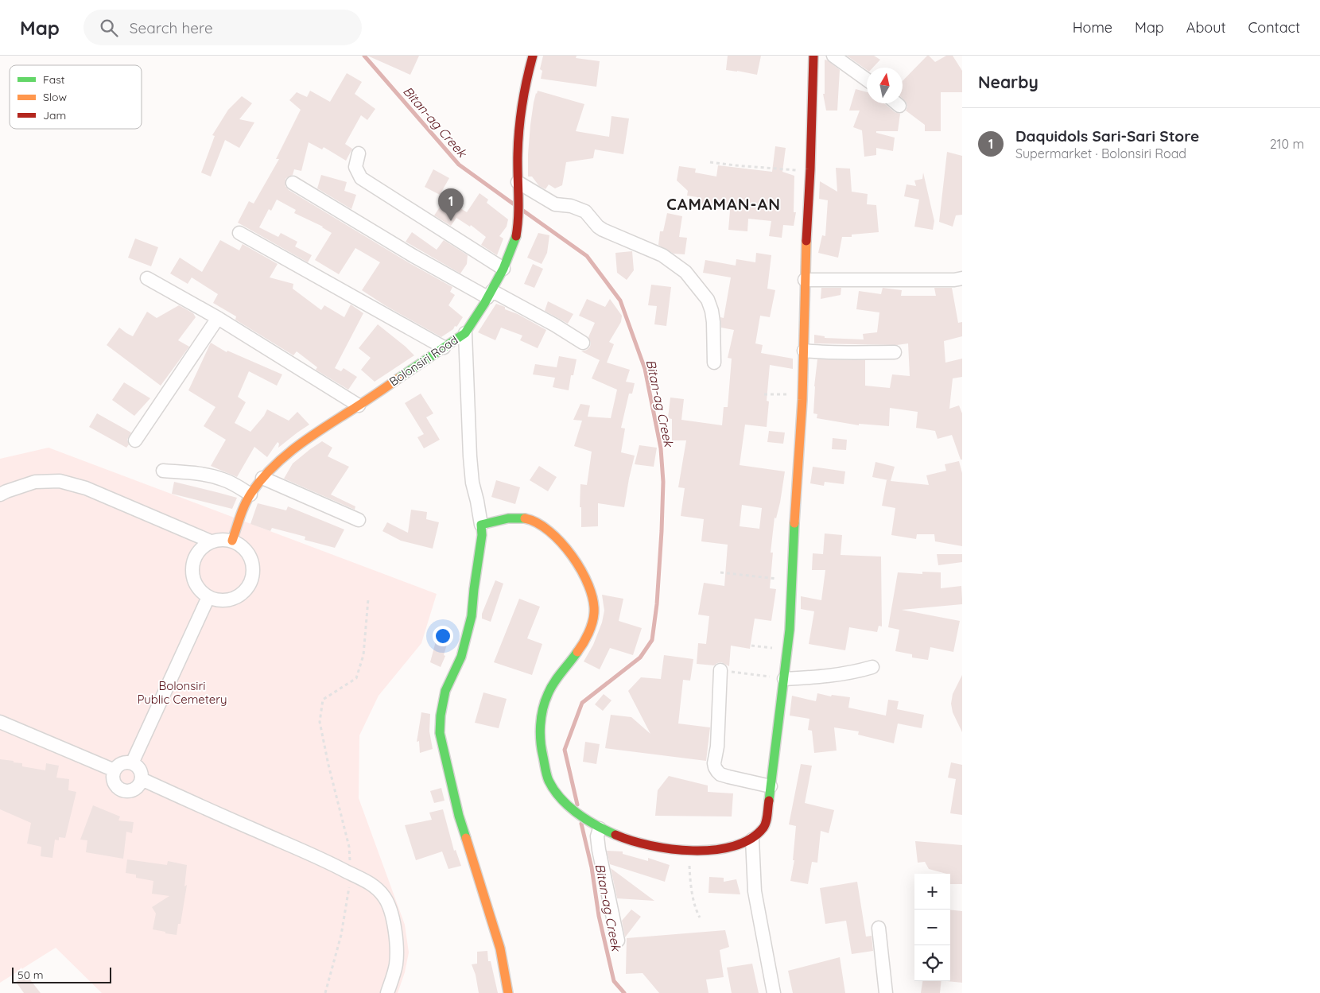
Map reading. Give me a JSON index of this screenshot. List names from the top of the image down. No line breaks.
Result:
{"streets":{"main road":["Bolonsiri Road"]},"districts":["CAMAMAN-AN"],"water":["Bitan-ag Creek"],"parks":["Bolonsiri Public Cemetery"],"legend":["Fast","Slow","Jam"],"scale_bar":"50 m","north":"top","page":{"header":"Map","search":"Search here","nav":["Home","Map","About","Contact"],"heading":"Nearby","list":[{"mark":"1","name":"Daquidols Sari-Sari Store","note":"Supermarket · Bolonsiri Road","value":"210 m"}],"pins":"1","map_buttons":["+","−"],"scale":"50 m"}}
